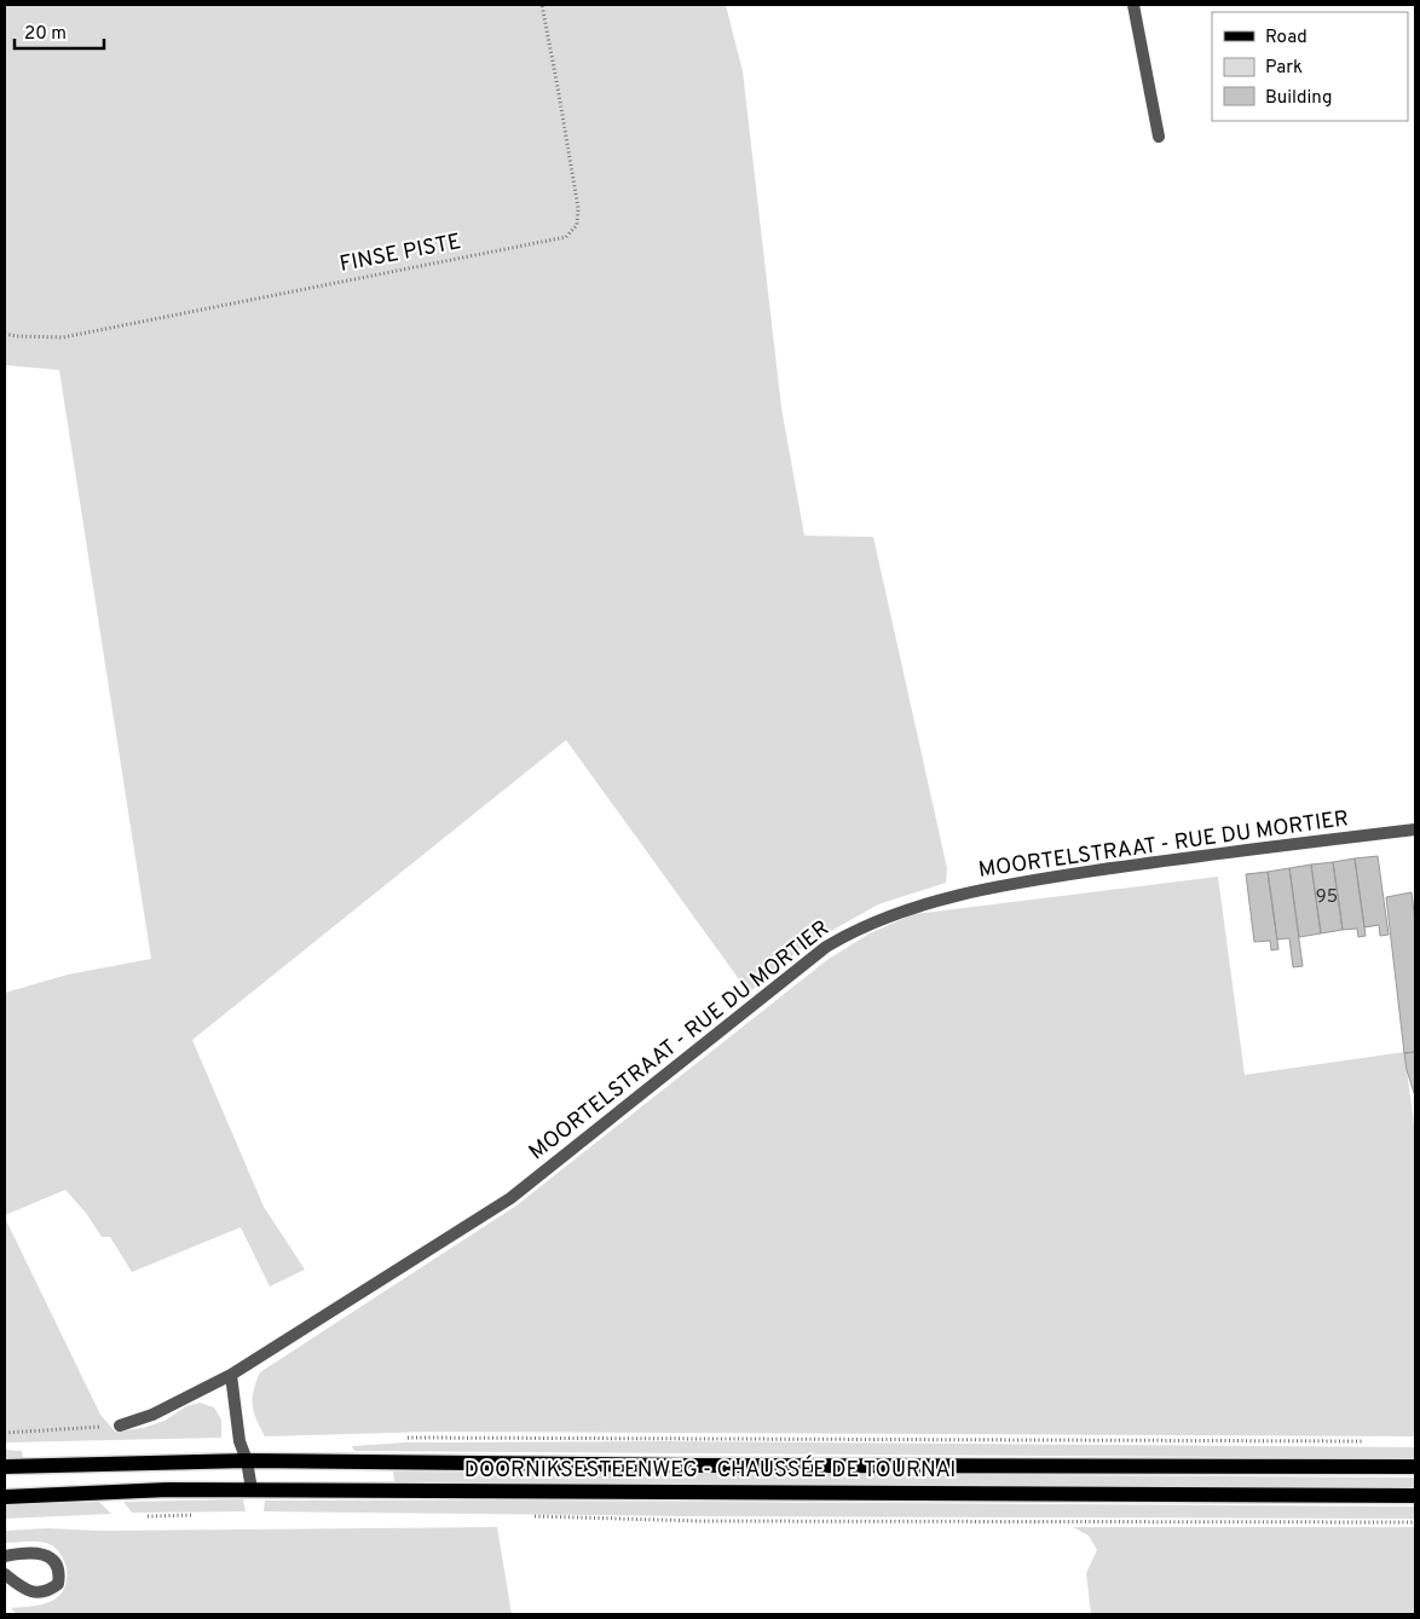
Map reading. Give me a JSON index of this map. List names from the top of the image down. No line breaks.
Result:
{"streets":{"main road":["DOORNIKSESTEENWEG - CHAUSSÉE DE TOURNAI"],"street":["MOORTELSTRAAT - RUE DU MORTIER"],"path":["FINSE PISTE"]},"house_numbers":["95"],"legend":["Road","Park","Building"],"scale_bar":"20 m"}
